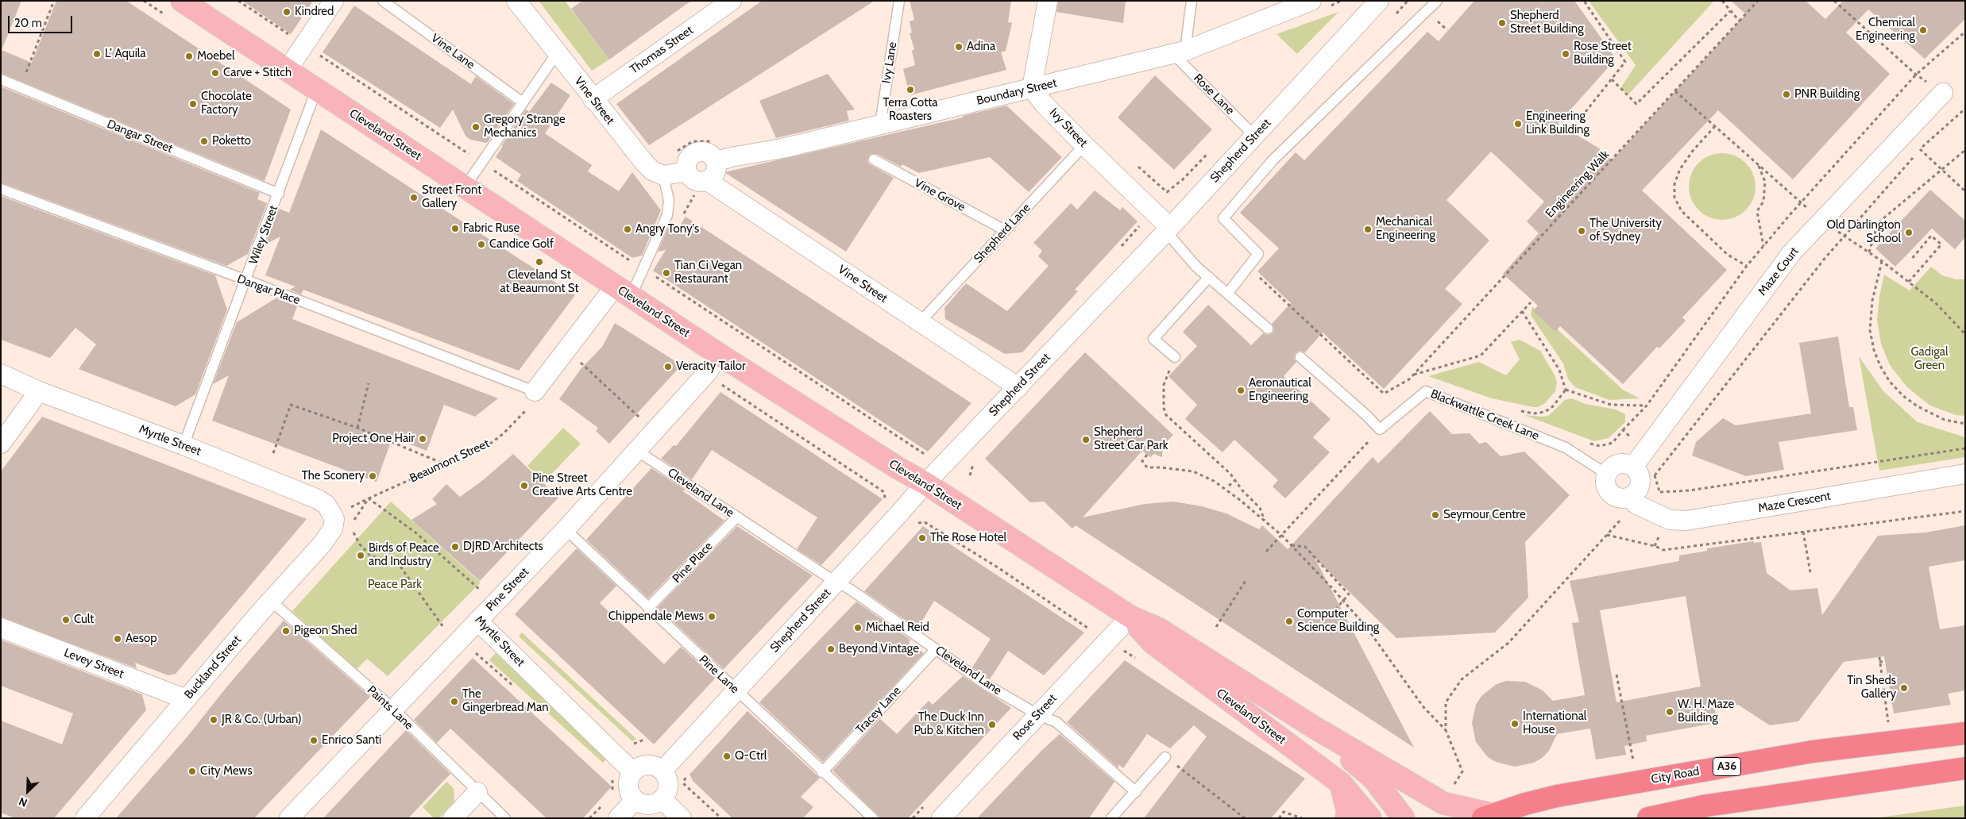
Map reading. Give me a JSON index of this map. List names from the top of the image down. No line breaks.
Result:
{"streets":{"highway":["A36","City Road"],"main road":["Cleveland Street"],"street":["Thomas Street","Boundary Street","Vine Street","Ivy Street","Shepherd Street","Maze Court","Myrtle Street","Maze Crescent","Pine Street","Levey Street","Buckland Street","Rose Street"],"lane":["Vine Lane","Ivy Lane","Rose Lane","Dangar Street","Vine Grove","Shepherd Lane","Wiley Street","Dangar Place","Blackwattle Creek Lane","Cleveland Lane","Pine Place","Pine Lane","Paints Lane","Tracey Lane"],"path":["Engineering Walk","Beaumont Street"]},"crossings":[["Thomas Street","Vine Street"],["Ivy Lane","Boundary Street"],["Boundary Street","Rose Lane"],["Boundary Street","Vine Street"],["Boundary Street","Ivy Street"],["Rose Lane","Shepherd Street"],["Vine Street","Shepherd Street"],["Vine Street","Shepherd Lane"],["Ivy Street","Shepherd Street"],["Ivy Street","Shepherd Lane"],["Cleveland Street","Shepherd Street"],["Cleveland Street","Wiley Street"],["Cleveland Street","Pine Street"],["Cleveland Street","Rose Street"],["Cleveland Street","City Road"],["Dangar Street","Wiley Street"],["Shepherd Street","Myrtle Street"],["Shepherd Street","Cleveland Lane"],["Shepherd Street","Pine Lane"],["Vine Grove","Shepherd Lane"],["Wiley Street","Dangar Place"],["Wiley Street","Myrtle Street"],["Maze Court","Blackwattle Creek Lane"],["Maze Court","Maze Crescent"],["Dangar Place","Beaumont Street"],["Blackwattle Creek Lane","Maze Crescent"],["Myrtle Street","Beaumont Street"],["Myrtle Street","Pine Street"],["Myrtle Street","Buckland Street"],["Cleveland Lane","Pine Place"],["Cleveland Lane","Pine Street"],["Cleveland Lane","Tracey Lane"],["Cleveland Lane","Rose Street"],["Pine Place","Pine Lane"],["Pine Street","Pine Lane"],["Pine Street","Paints Lane"],["Levey Street","Buckland Street"],["Buckland Street","Paints Lane"],["Pine Lane","Tracey Lane"]],"parks":["Gadigal Green","Peace Park"],"places":["Kindred","Shepherd Street Building","Chemical Engineering","Adina","L’ Aquila","Rose Street Building","Moebel","Carve + Stitch","Terra Cotta Roasters","PNR Building","Chocolate Factory","Engineering Link Building","Gregory Strange Mechanics","Poketto","Street Front Gallery","Fabric Ruse","Angry Tony's","Mechanical Engineering","The University of Sydney","Old Darlington School","Candice Golf","Cleveland St at Beaumont St","Tian Ci Vegan Restaurant","Veracity Tailor","Aeronautical Engineering","Project One Hair","Shepherd Street Car Park","The Sconery","Pine Street Creative Arts Centre","Seymour Centre","The Rose Hotel","DJRD Architects","Birds of Peace and Industry","Chippendale Mews","Cult","Computer Science Building","Michael Reid","Pigeon Shed","Aesop","Beyond Vintage","Tin Sheds Gallery","The Gingerbread Man","W. H. Maze Building","JR & Co. (Urban)","International House","The Duck Inn Pub & Kitchen","Enrico Santi","Q-Ctrl","City Mews"],"scale_bar":"20 m","north":"bottom left"}
